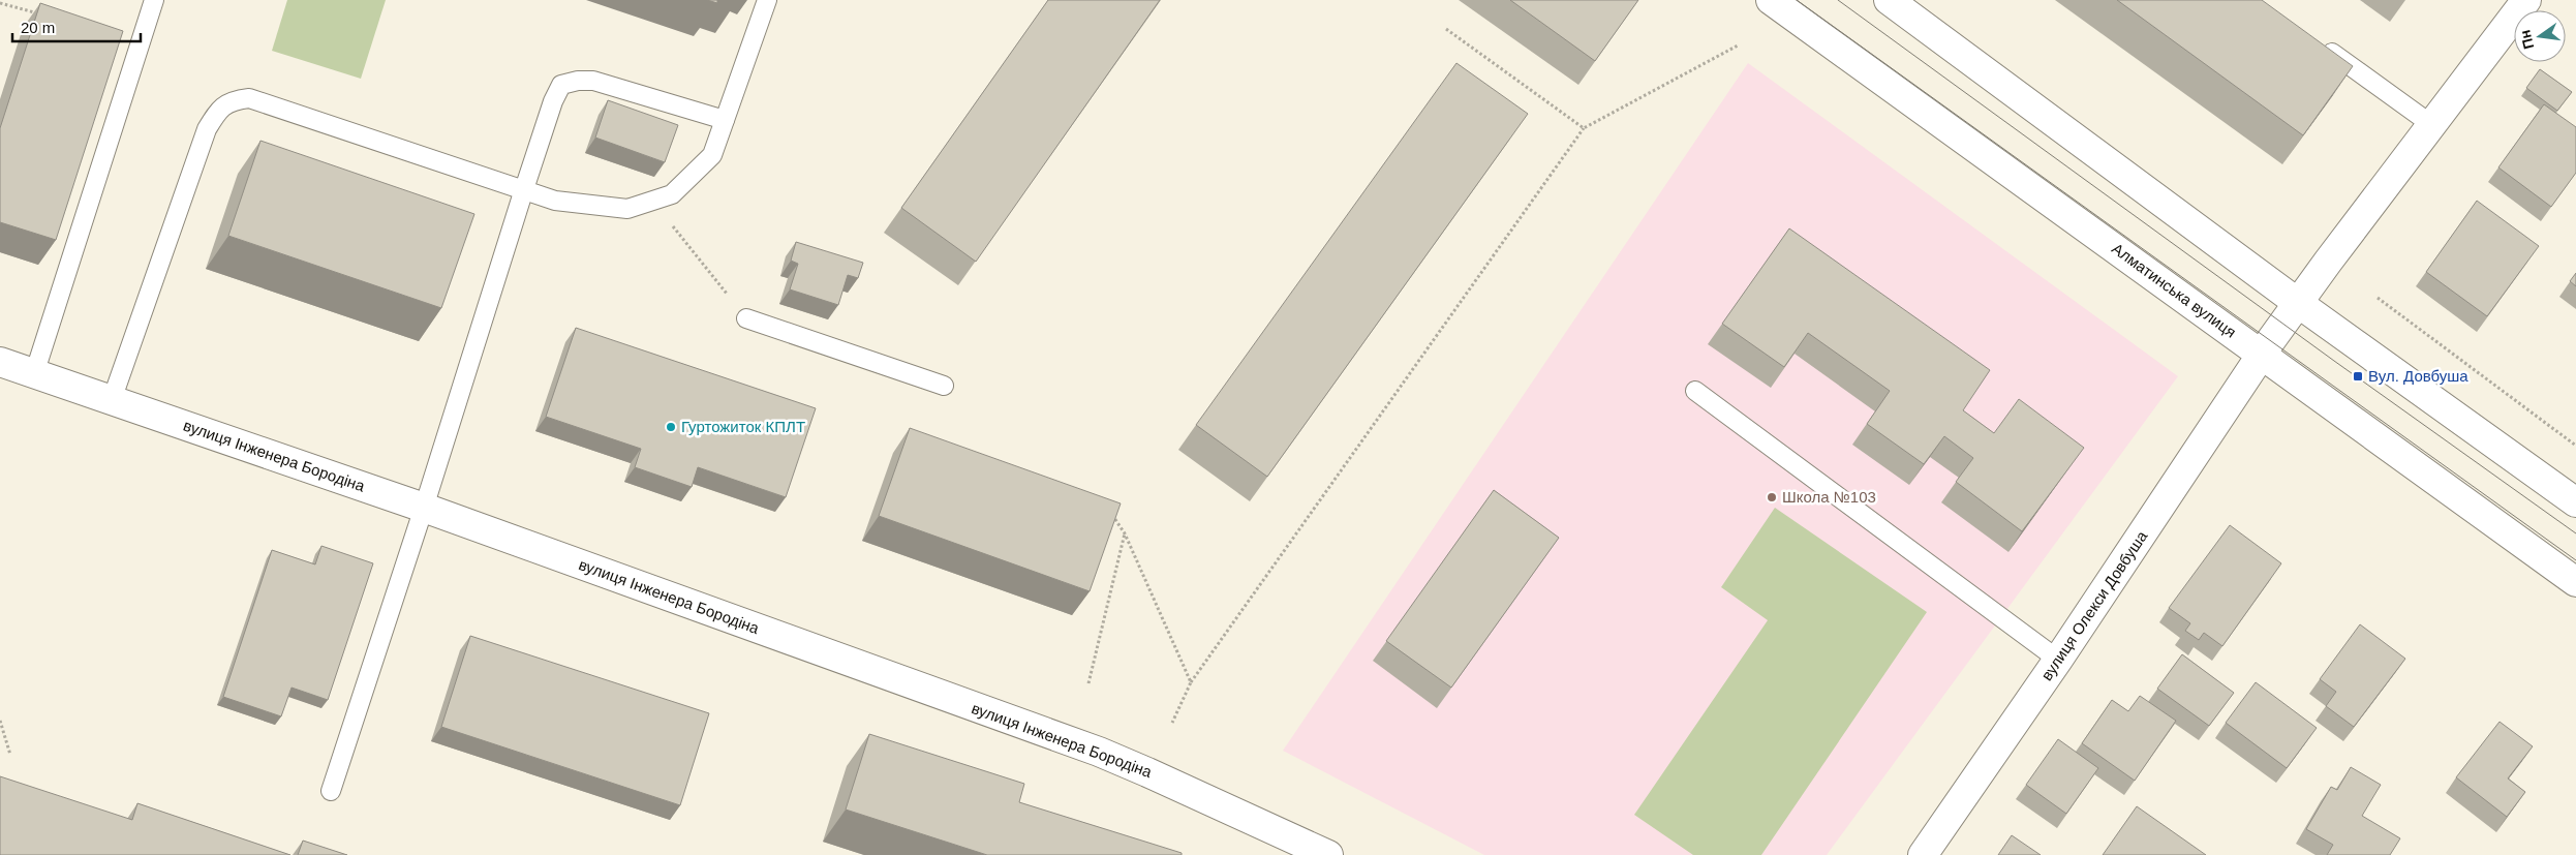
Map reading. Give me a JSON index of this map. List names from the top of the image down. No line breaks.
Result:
{"streets":{"street":["Алматинська вулиця","вулиця Інженера Бородіна","вулиця Олекси Довбуша"]},"crossings":[["Алматинська вулиця","вулиця Олекси Довбуша"]],"places":{"transit":["Вул. Довбуша"],"other":["Гуртожиток КПЛТ","Школа №103"]},"scale_bar":"20 m","north":"left"}
